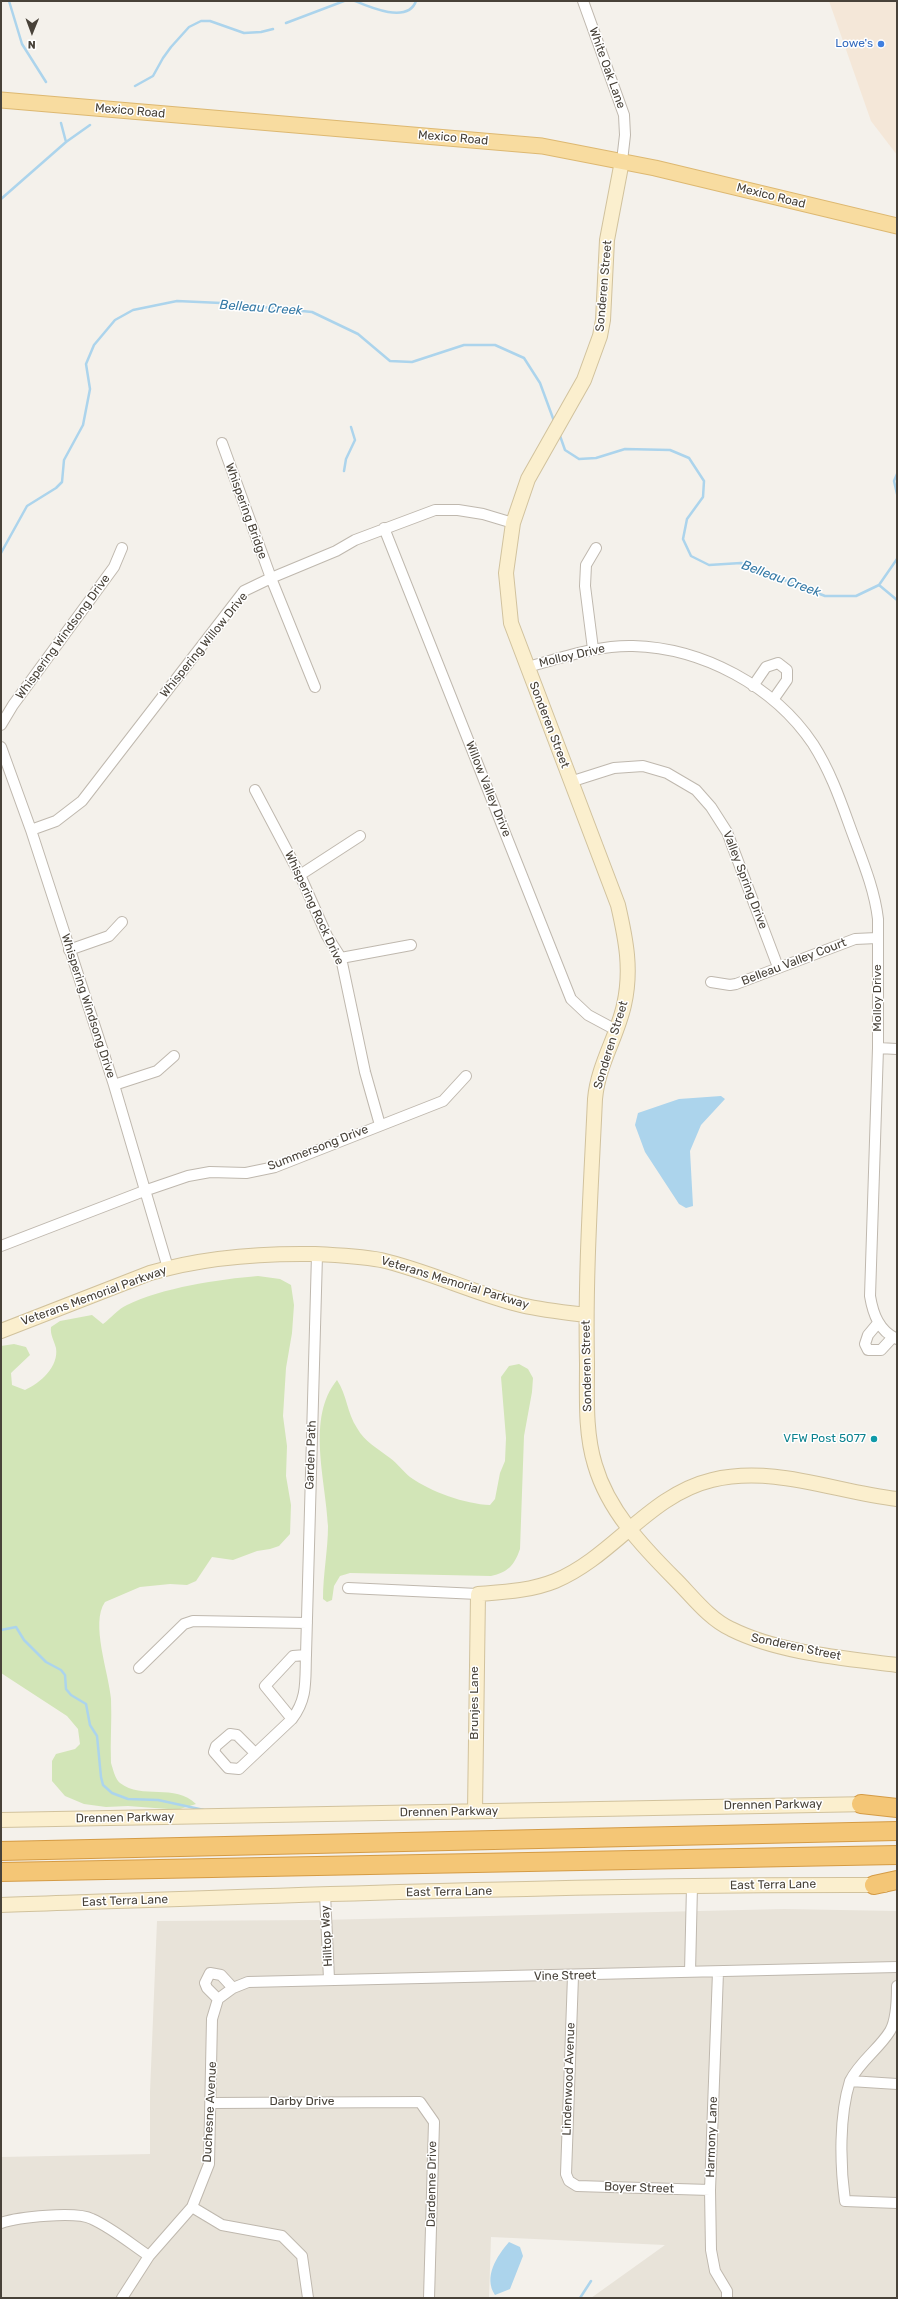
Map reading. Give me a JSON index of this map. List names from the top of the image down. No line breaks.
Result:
{"streets":{"main road":["Mexico Road"],"street":["White Oak Lane","Sonderen Street","Whispering Bridge","Whispering Windsong Drive","Whispering Willow Drive","Molloy Drive","Willow Valley Drive","Valley Spring Drive","Whispering Rock Drive","Belleau Valley Court","Summersong Drive","Veterans Memorial Parkway","Garden Path","Brunjes Lane","Drennen Parkway","East Terra Lane","Hilltop Way","Vine Street","Lindenwood Avenue","Darby Drive","Duchesne Avenue","Harmony Lane","Dardenne Drive","Boyer Street"]},"crossings":[["White Oak Lane","Mexico Road"],["White Oak Lane","Sonderen Street"],["Mexico Road","Sonderen Street"],["Sonderen Street","Whispering Willow Drive"],["Sonderen Street","Molloy Drive"],["Sonderen Street","Willow Valley Drive"],["Sonderen Street","Valley Spring Drive"],["Sonderen Street","Veterans Memorial Parkway"],["Whispering Bridge","Whispering Willow Drive"],["Whispering Windsong Drive","Whispering Willow Drive"],["Whispering Windsong Drive","Summersong Drive"],["Whispering Windsong Drive","Veterans Memorial Parkway"],["Whispering Willow Drive","Willow Valley Drive"],["Molloy Drive","Belleau Valley Court"],["Valley Spring Drive","Belleau Valley Court"],["Whispering Rock Drive","Summersong Drive"],["Veterans Memorial Parkway","Garden Path"],["Brunjes Lane","Drennen Parkway"],["East Terra Lane","Hilltop Way"],["Hilltop Way","Vine Street"],["Vine Street","Lindenwood Avenue"],["Vine Street","Duchesne Avenue"],["Vine Street","Harmony Lane"],["Lindenwood Avenue","Boyer Street"],["Darby Drive","Duchesne Avenue"],["Darby Drive","Dardenne Drive"],["Harmony Lane","Boyer Street"]],"water":["Belleau Creek"],"places":["Lowe's","VFW Post 5077"],"north":"bottom"}
